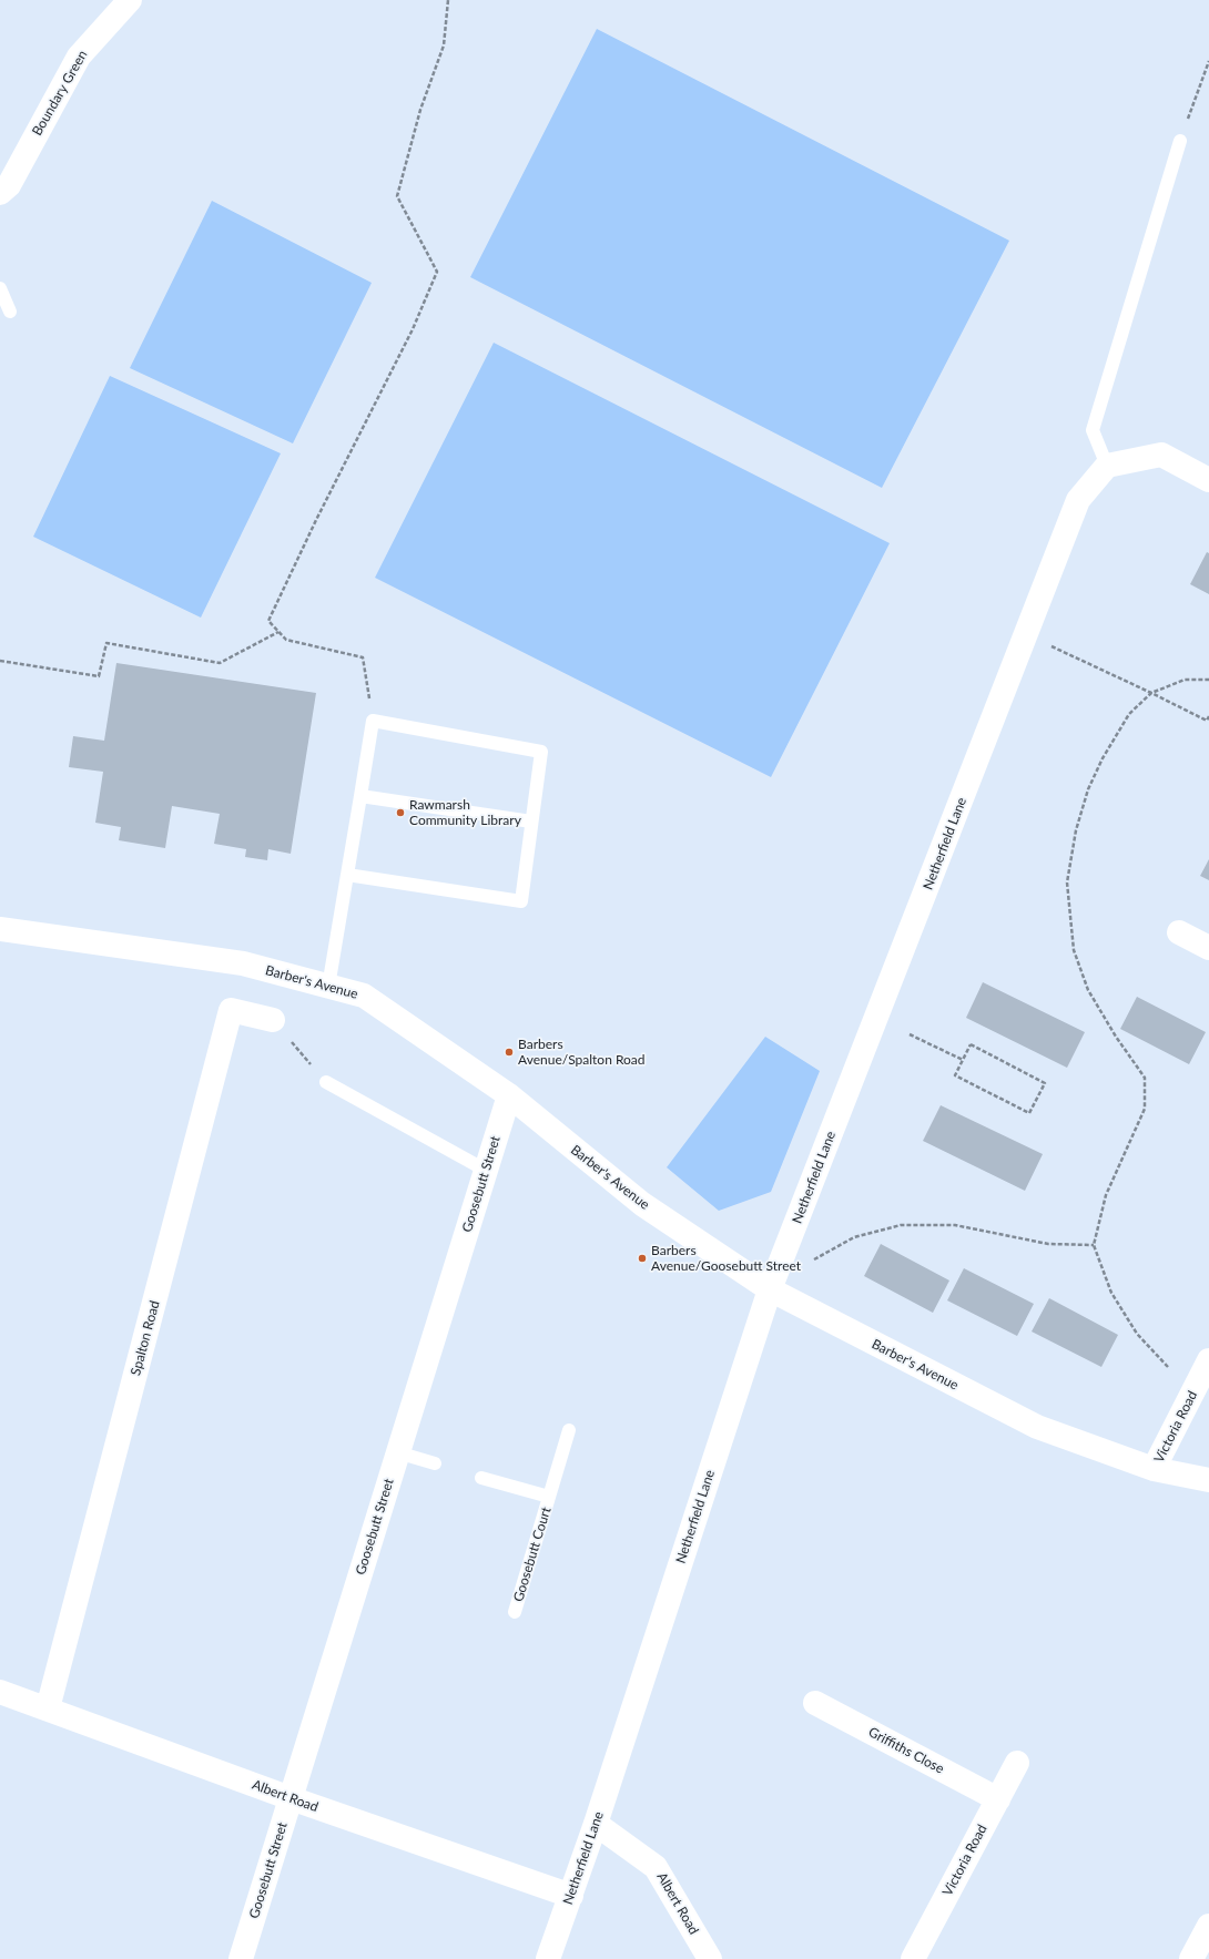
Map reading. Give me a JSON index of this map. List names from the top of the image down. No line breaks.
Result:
{"streets":{"street":["Boundary Green","Netherfield Lane","Barber's Avenue","Goosebutt Street","Spalton Road","Victoria Road","Griffiths Close","Albert Road"],"lane":["Goosebutt Court"]},"crossings":[["Netherfield Lane","Barber's Avenue"],["Netherfield Lane","Albert Road"],["Barber's Avenue","Goosebutt Street"],["Barber's Avenue","Victoria Road"],["Goosebutt Street","Albert Road"],["Spalton Road","Albert Road"],["Victoria Road","Griffiths Close"]],"places":["Rawmarsh Community Library","Barbers Avenue/Spalton Road","Barbers Avenue/Goosebutt Street"]}
